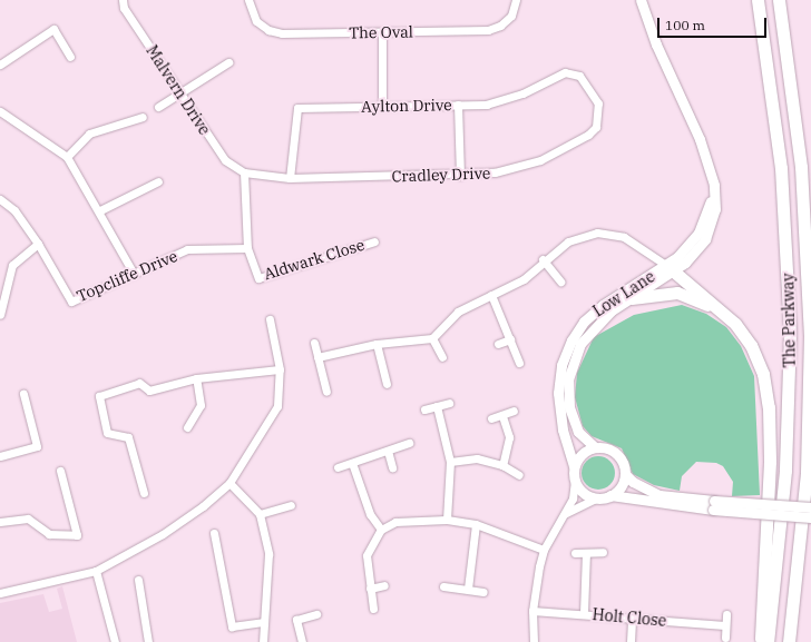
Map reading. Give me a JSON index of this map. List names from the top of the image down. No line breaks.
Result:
{"streets":{"highway":["The Parkway"],"main road":["Low Lane"],"street":["The Oval","Malvern Drive","Aylton Drive","Cradley Drive","Aldwark Close","Topcliffe Drive","Holt Close"]},"crossings":[["Malvern Drive","Cradley Drive"],["Aylton Drive","Cradley Drive"],["Aldwark Close","Topcliffe Drive"]],"scale_bar":"100 m"}
